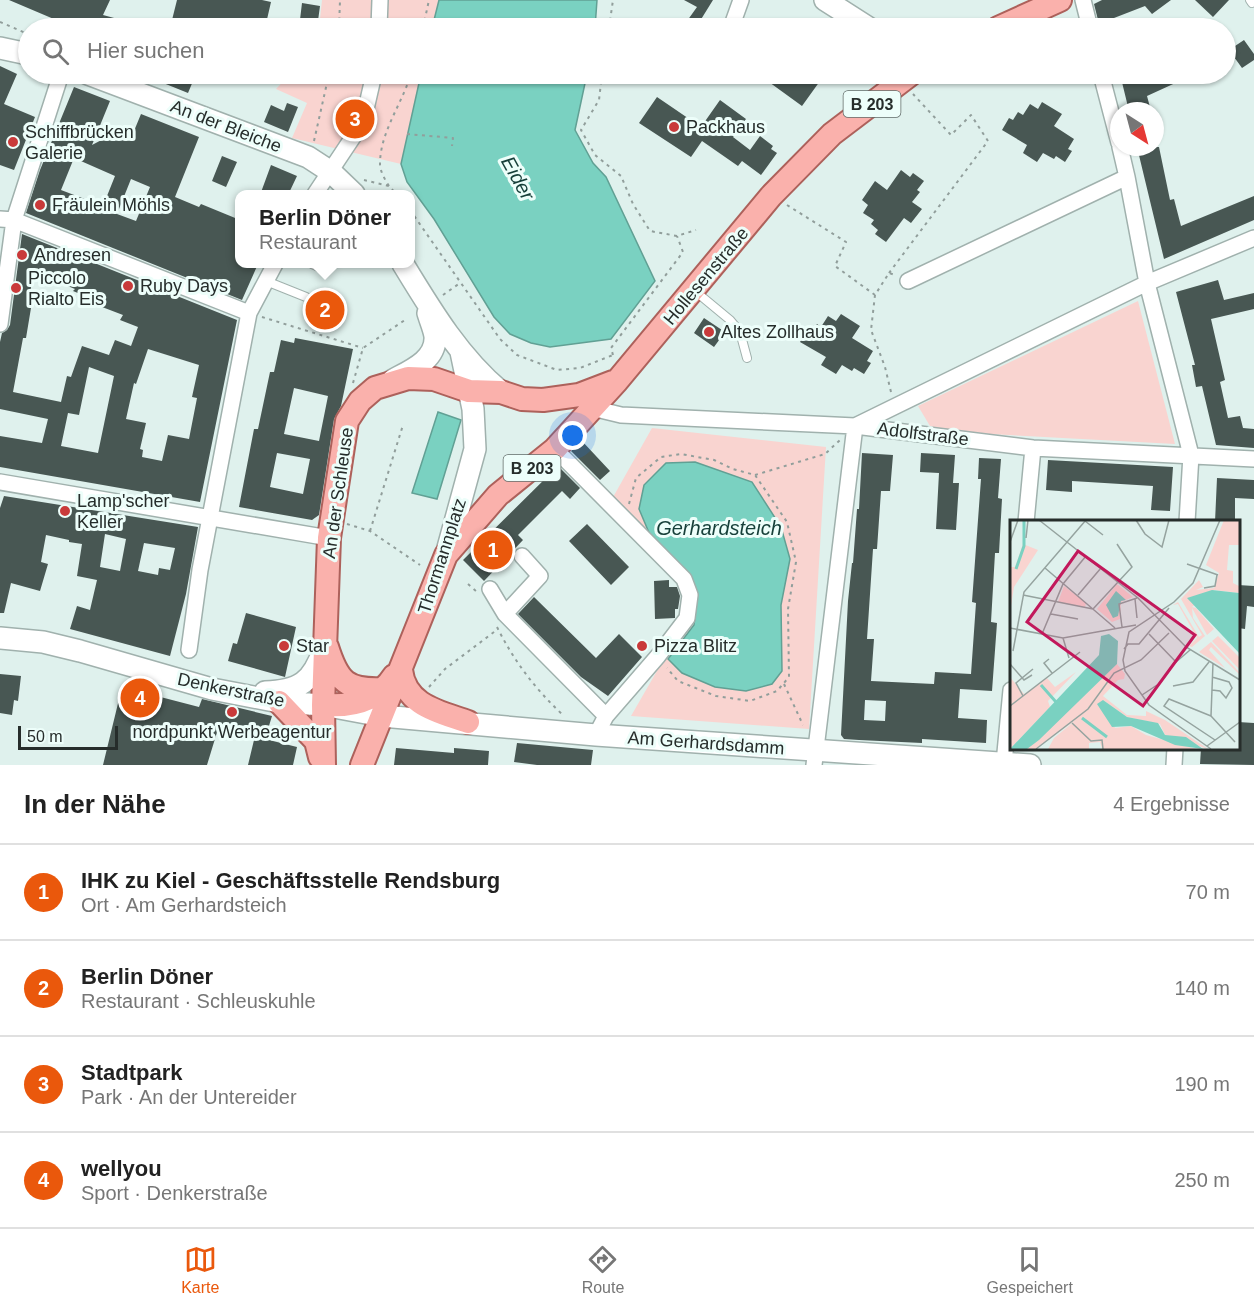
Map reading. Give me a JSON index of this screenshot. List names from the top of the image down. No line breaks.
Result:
{"streets":{"main road":["B 203","An der Bleiche","Hollesenstraße","An der Schleuse","Thormannplatz","Denkerstraße","Am Gerhardsdamm"],"street":["Adolfstraße"]},"crossings":[["B 203","Hollesenstraße"],["B 203","Adolfstraße"],["B 203","Thormannplatz"],["An der Schleuse","Thormannplatz"],["An der Schleuse","Denkerstraße"]],"water":["Eider","Gerhardsteich"],"places":["Packhaus","Schiffbrücken Galerie","Fräulein Möhls","Andresen","Ruby Days","Piccolo Rialto Eis","Altes Zollhaus","Lamp'scher Keller","Star","Pizza Blitz","nordpunkt Werbeagentur"],"scale_bar":"50 m","north":"bottom right","page":{"search":"Hier suchen","pins":["3","2","1","4"],"popup":["Berlin Döner","Restaurant"],"scale":"50 m","heading":["In der Nähe","4 Ergebnisse"],"list":[{"mark":"1","name":"IHK zu Kiel - Geschäftsstelle Rendsburg","note":"Ort · Am Gerhardsteich","value":"70 m"},{"mark":"2","name":"Berlin Döner","note":"Restaurant · Schleuskuhle","value":"140 m"},{"mark":"3","name":"Stadtpark","note":"Park · An der Untereider","value":"190 m"},{"mark":"4","name":"wellyou","note":"Sport · Denkerstraße","value":"250 m"}],"nav":["Karte","Route","Gespeichert"]}}
